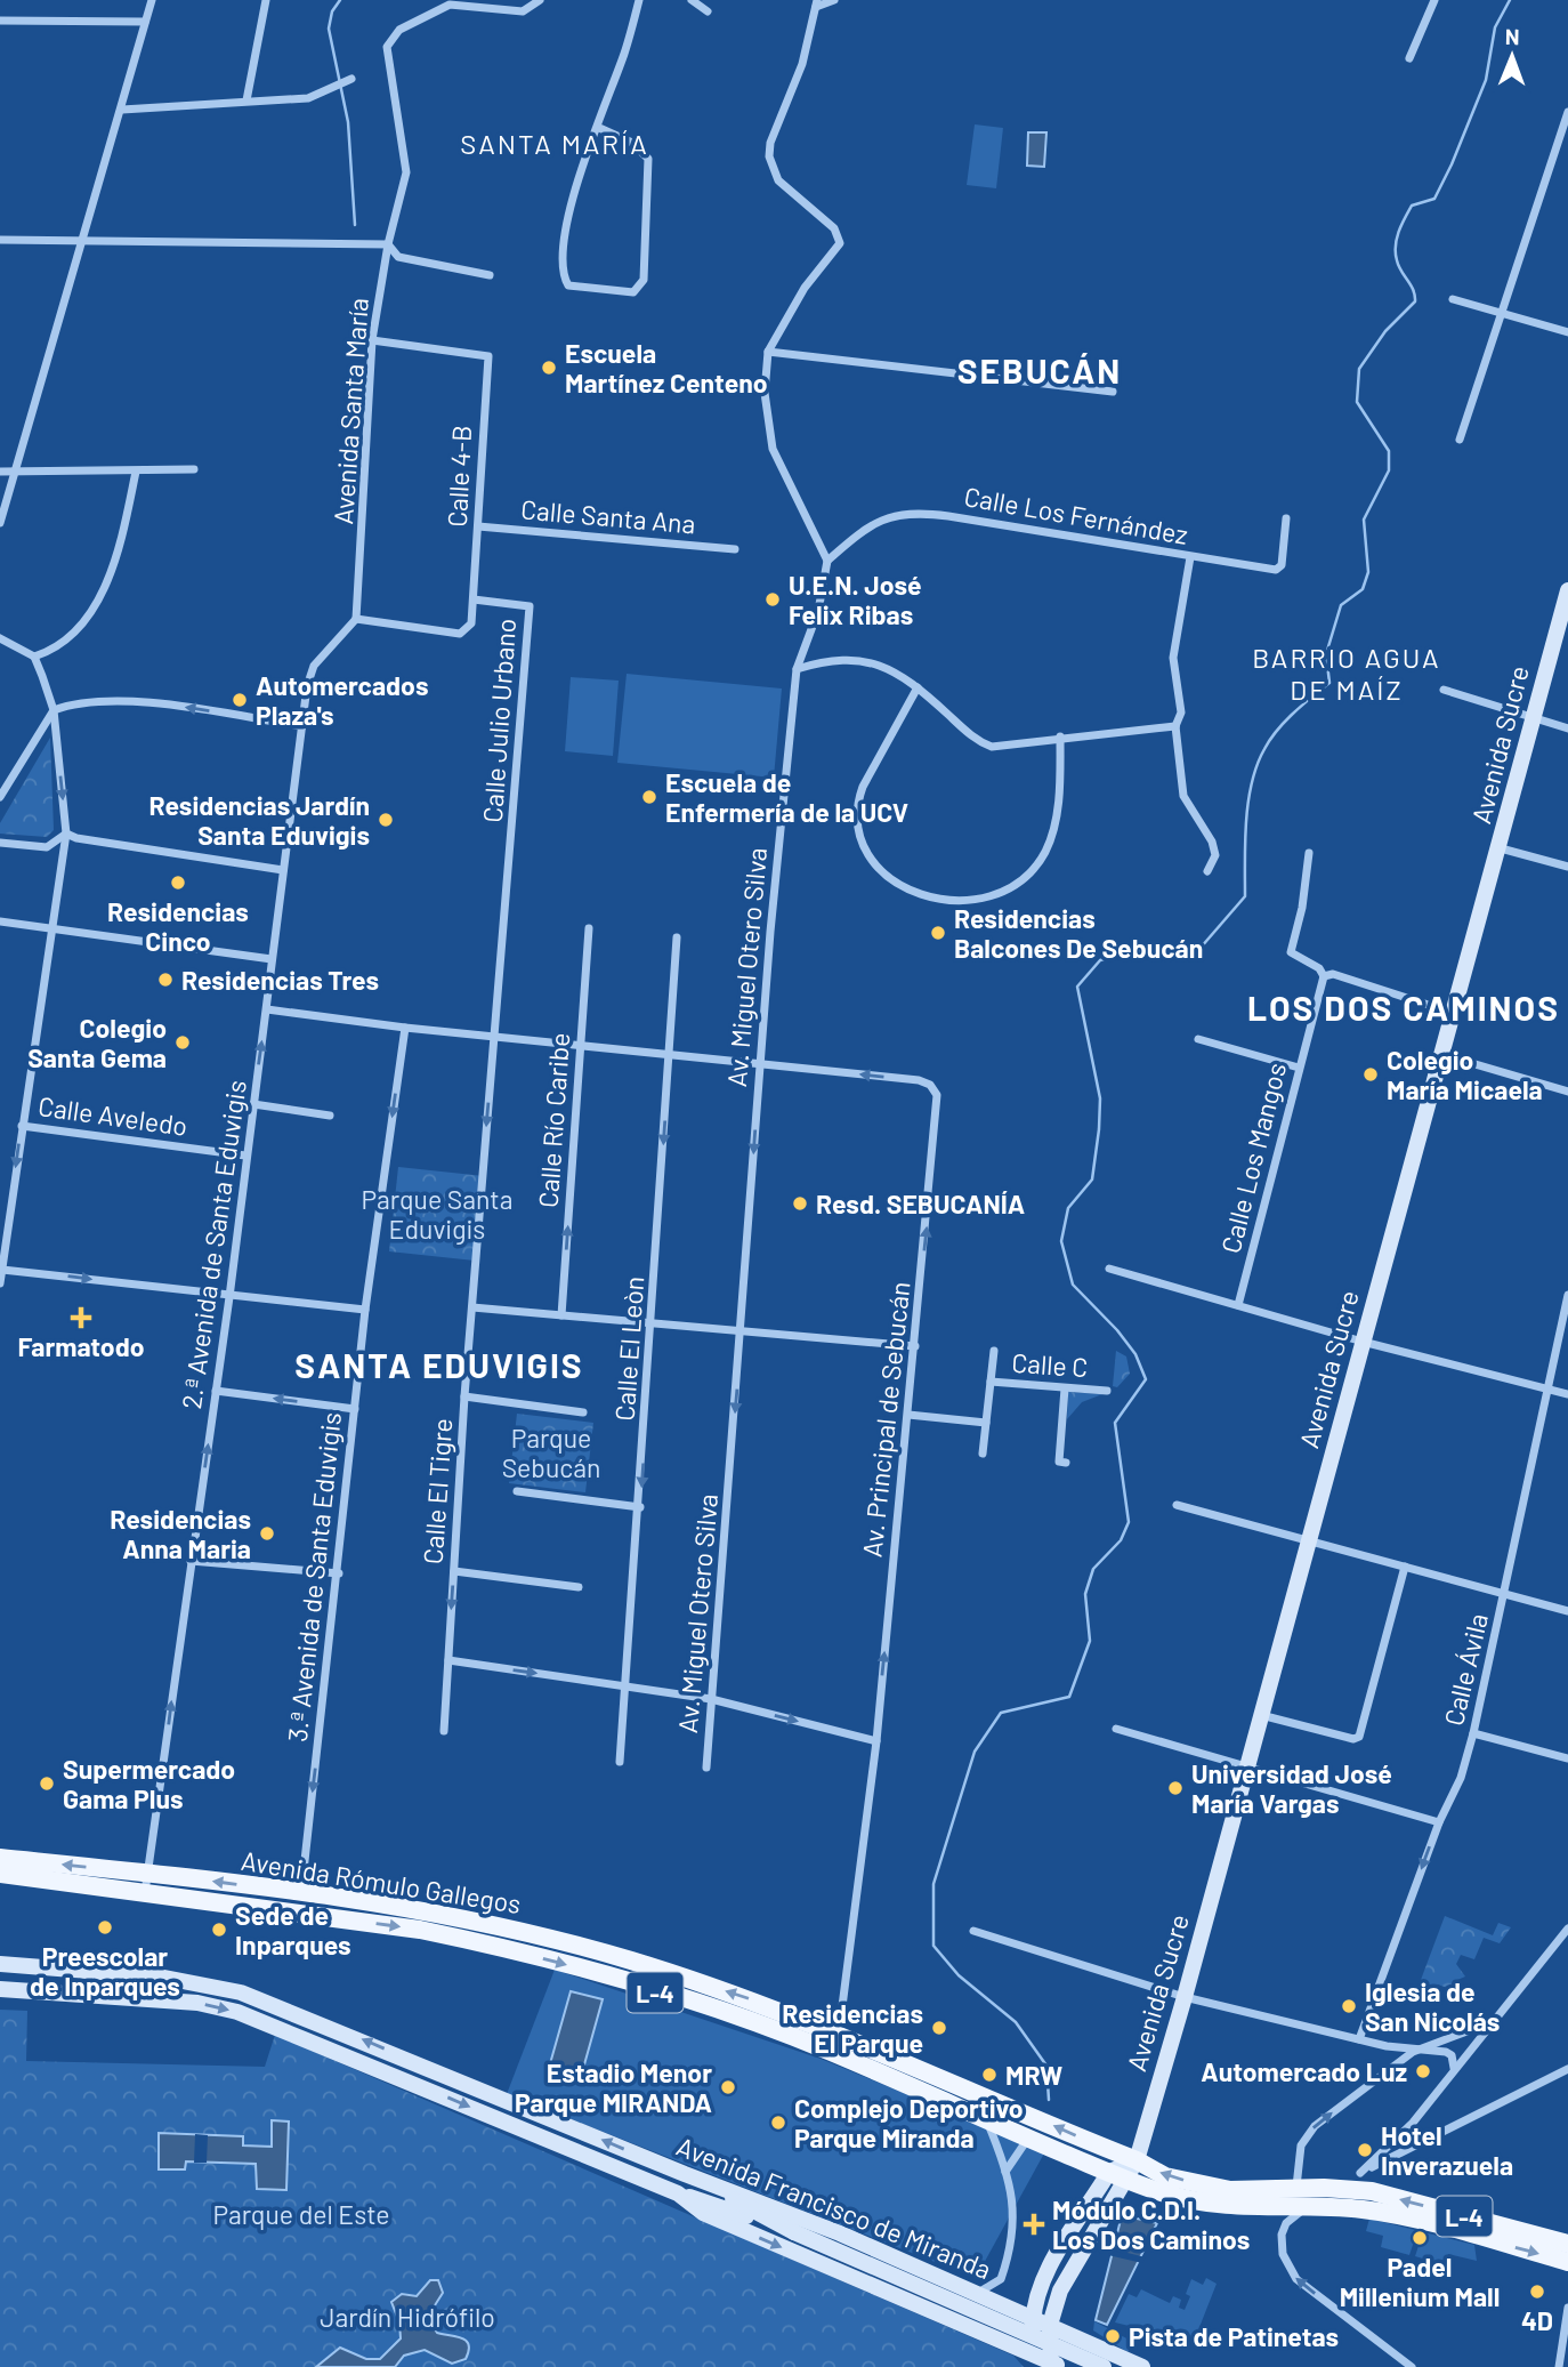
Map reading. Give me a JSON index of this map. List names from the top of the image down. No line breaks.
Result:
{"streets":{"main road":["Avenida Sucre","Avenida Rómulo Gallegos","L-4","Avenida Francisco de Miranda"],"street":["Avenida Santa María","Calle 4-B","Calle Los Fernández","Calle Santa Ana","Calle Julio Urbano","Av. Miguel Otero Silva","Calle Aveledo","Calle Río Caribe","Calle Los Mangos","2.ª Avenida de Santa Eduvigis","Calle El Leòn","Calle C","Av. Principal de Sebucán","Calle El Tigre","3.ª Avenida de Santa Eduvigis","Calle Ávila"]},"crossings":[["Avenida Santa María","Calle 4-B"],["Avenida Santa María","Calle Julio Urbano"],["Avenida Santa María","2.ª Avenida de Santa Eduvigis"],["Calle 4-B","Calle Santa Ana"],["Calle 4-B","Calle Julio Urbano"],["Calle Los Fernández","Av. Miguel Otero Silva"],["Calle Julio Urbano","2.ª Avenida de Santa Eduvigis"],["Calle Julio Urbano","Calle El Tigre"],["Avenida Sucre","L-4"],["Av. Miguel Otero Silva","Av. Principal de Sebucán"],["Calle Aveledo","2.ª Avenida de Santa Eduvigis"],["2.ª Avenida de Santa Eduvigis","Avenida Rómulo Gallegos"],["Av. Principal de Sebucán","Avenida Rómulo Gallegos"],["Av. Principal de Sebucán","L-4"],["3.ª Avenida de Santa Eduvigis","Avenida Rómulo Gallegos"],["Avenida Rómulo Gallegos","L-4"]],"one_way":["Av. Miguel Otero Silva","Calle Río Caribe","2.ª Avenida de Santa Eduvigis","Calle El Leòn","Av. Principal de Sebucán","Calle El Tigre","3.ª Avenida de Santa Eduvigis"],"districts":["SANTA MARÍA","SEBUCÁN","BARRIO AGUA DE MAÍZ","LOS DOS CAMINOS","SANTA EDUVIGIS"],"parks":["Parque Santa Eduvigis","Parque Sebucán","Parque del Este","Jardín Hidrófilo"],"places":{"other":["Escuela Martínez Centeno","U.E.N. José Felix Ribas","Automercados Plaza's","Escuela de Enfermería de la UCV","Residencias Jardín Santa Eduvigis","Residencias Cinco","Residencias Balcones De Sebucán","Residencias Tres","Colegio Santa Gema","Colegio María Micaela","Resd. SEBUCANÍA","Residencias Anna Maria","Supermercado Gama Plus","Universidad José María Vargas","Preescolar de Inparques","Sede de Inparques","Iglesia de San Nicolás","Residencias El Parque","Automercado Luz","MRW","Estadio Menor Parque MIRANDA","Complejo Deportivo Parque Miranda","Hotel Inverazuela","Padel Millenium Mall","4D","Pista de Patinetas"],"health":["Farmatodo","Módulo C.D.I. Los Dos Caminos"]},"north":"top"}
